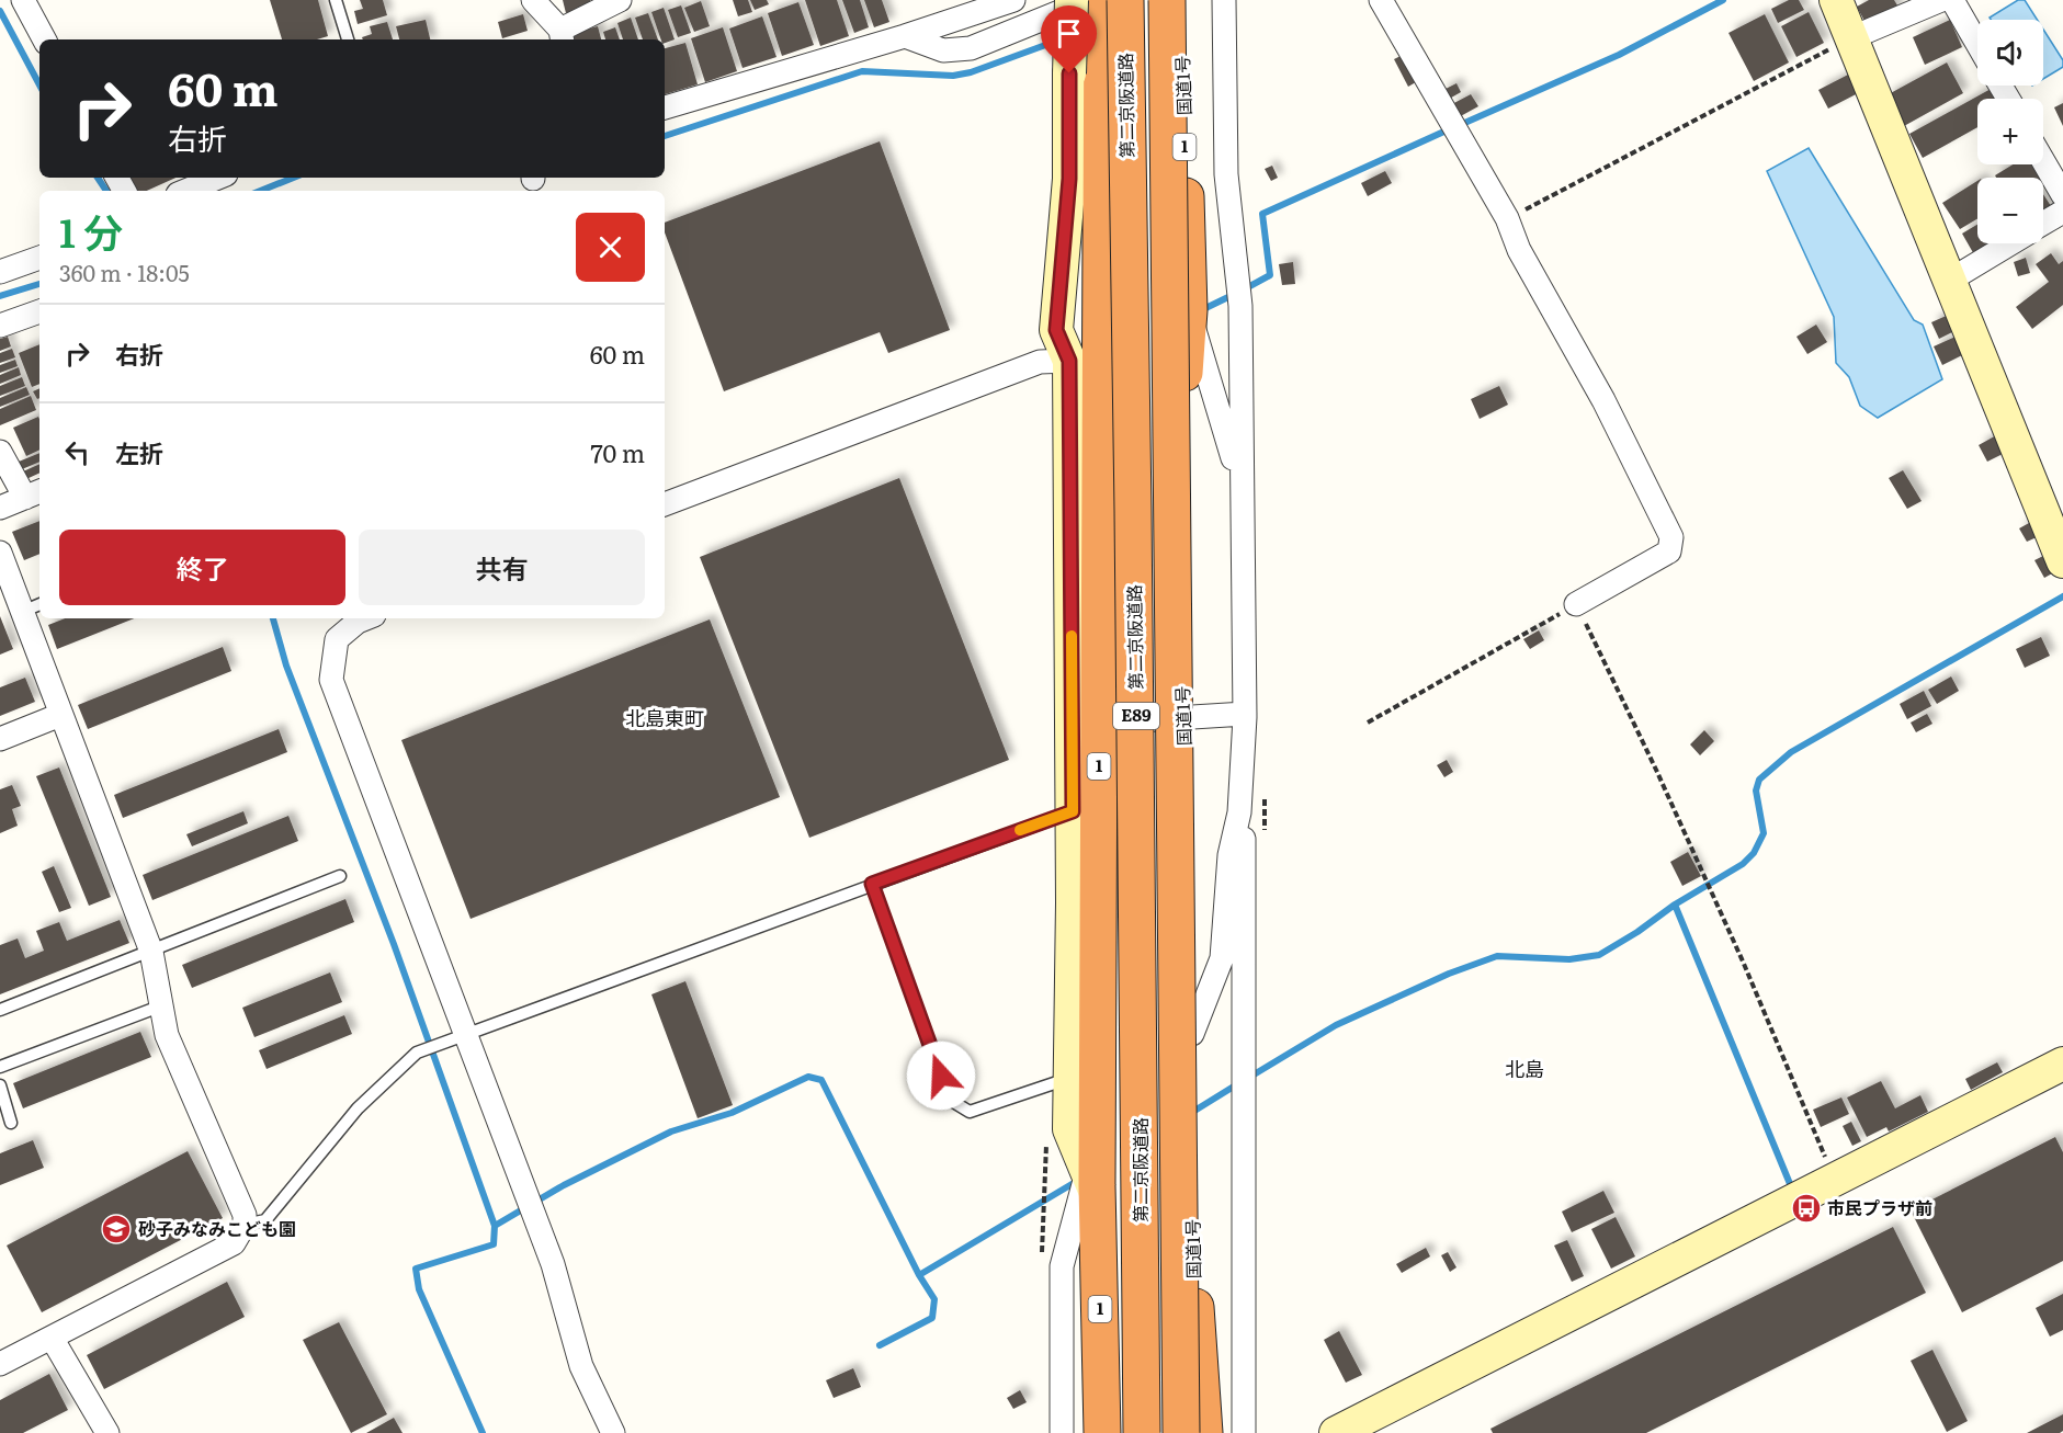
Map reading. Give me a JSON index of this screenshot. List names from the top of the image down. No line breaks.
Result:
{"streets":{"highway":["国道1号","第二京阪道路","1","E89"]},"crossings":[["国道1号","E89"],["第二京阪道路","1"]],"districts":["北島東町","北島"],"places":{"bus stop":["市民プラザ前"],"school or university":["砂子みなみこども園"]},"page":{"map_buttons":["+","−"],"turn":["60 m","右折"],"heading":["1 分","360 m · 18:05"],"list":[{"name":"右折","value":"60 m"},{"name":"左折","value":"70 m"}],"buttons":["終了","共有"]}}
